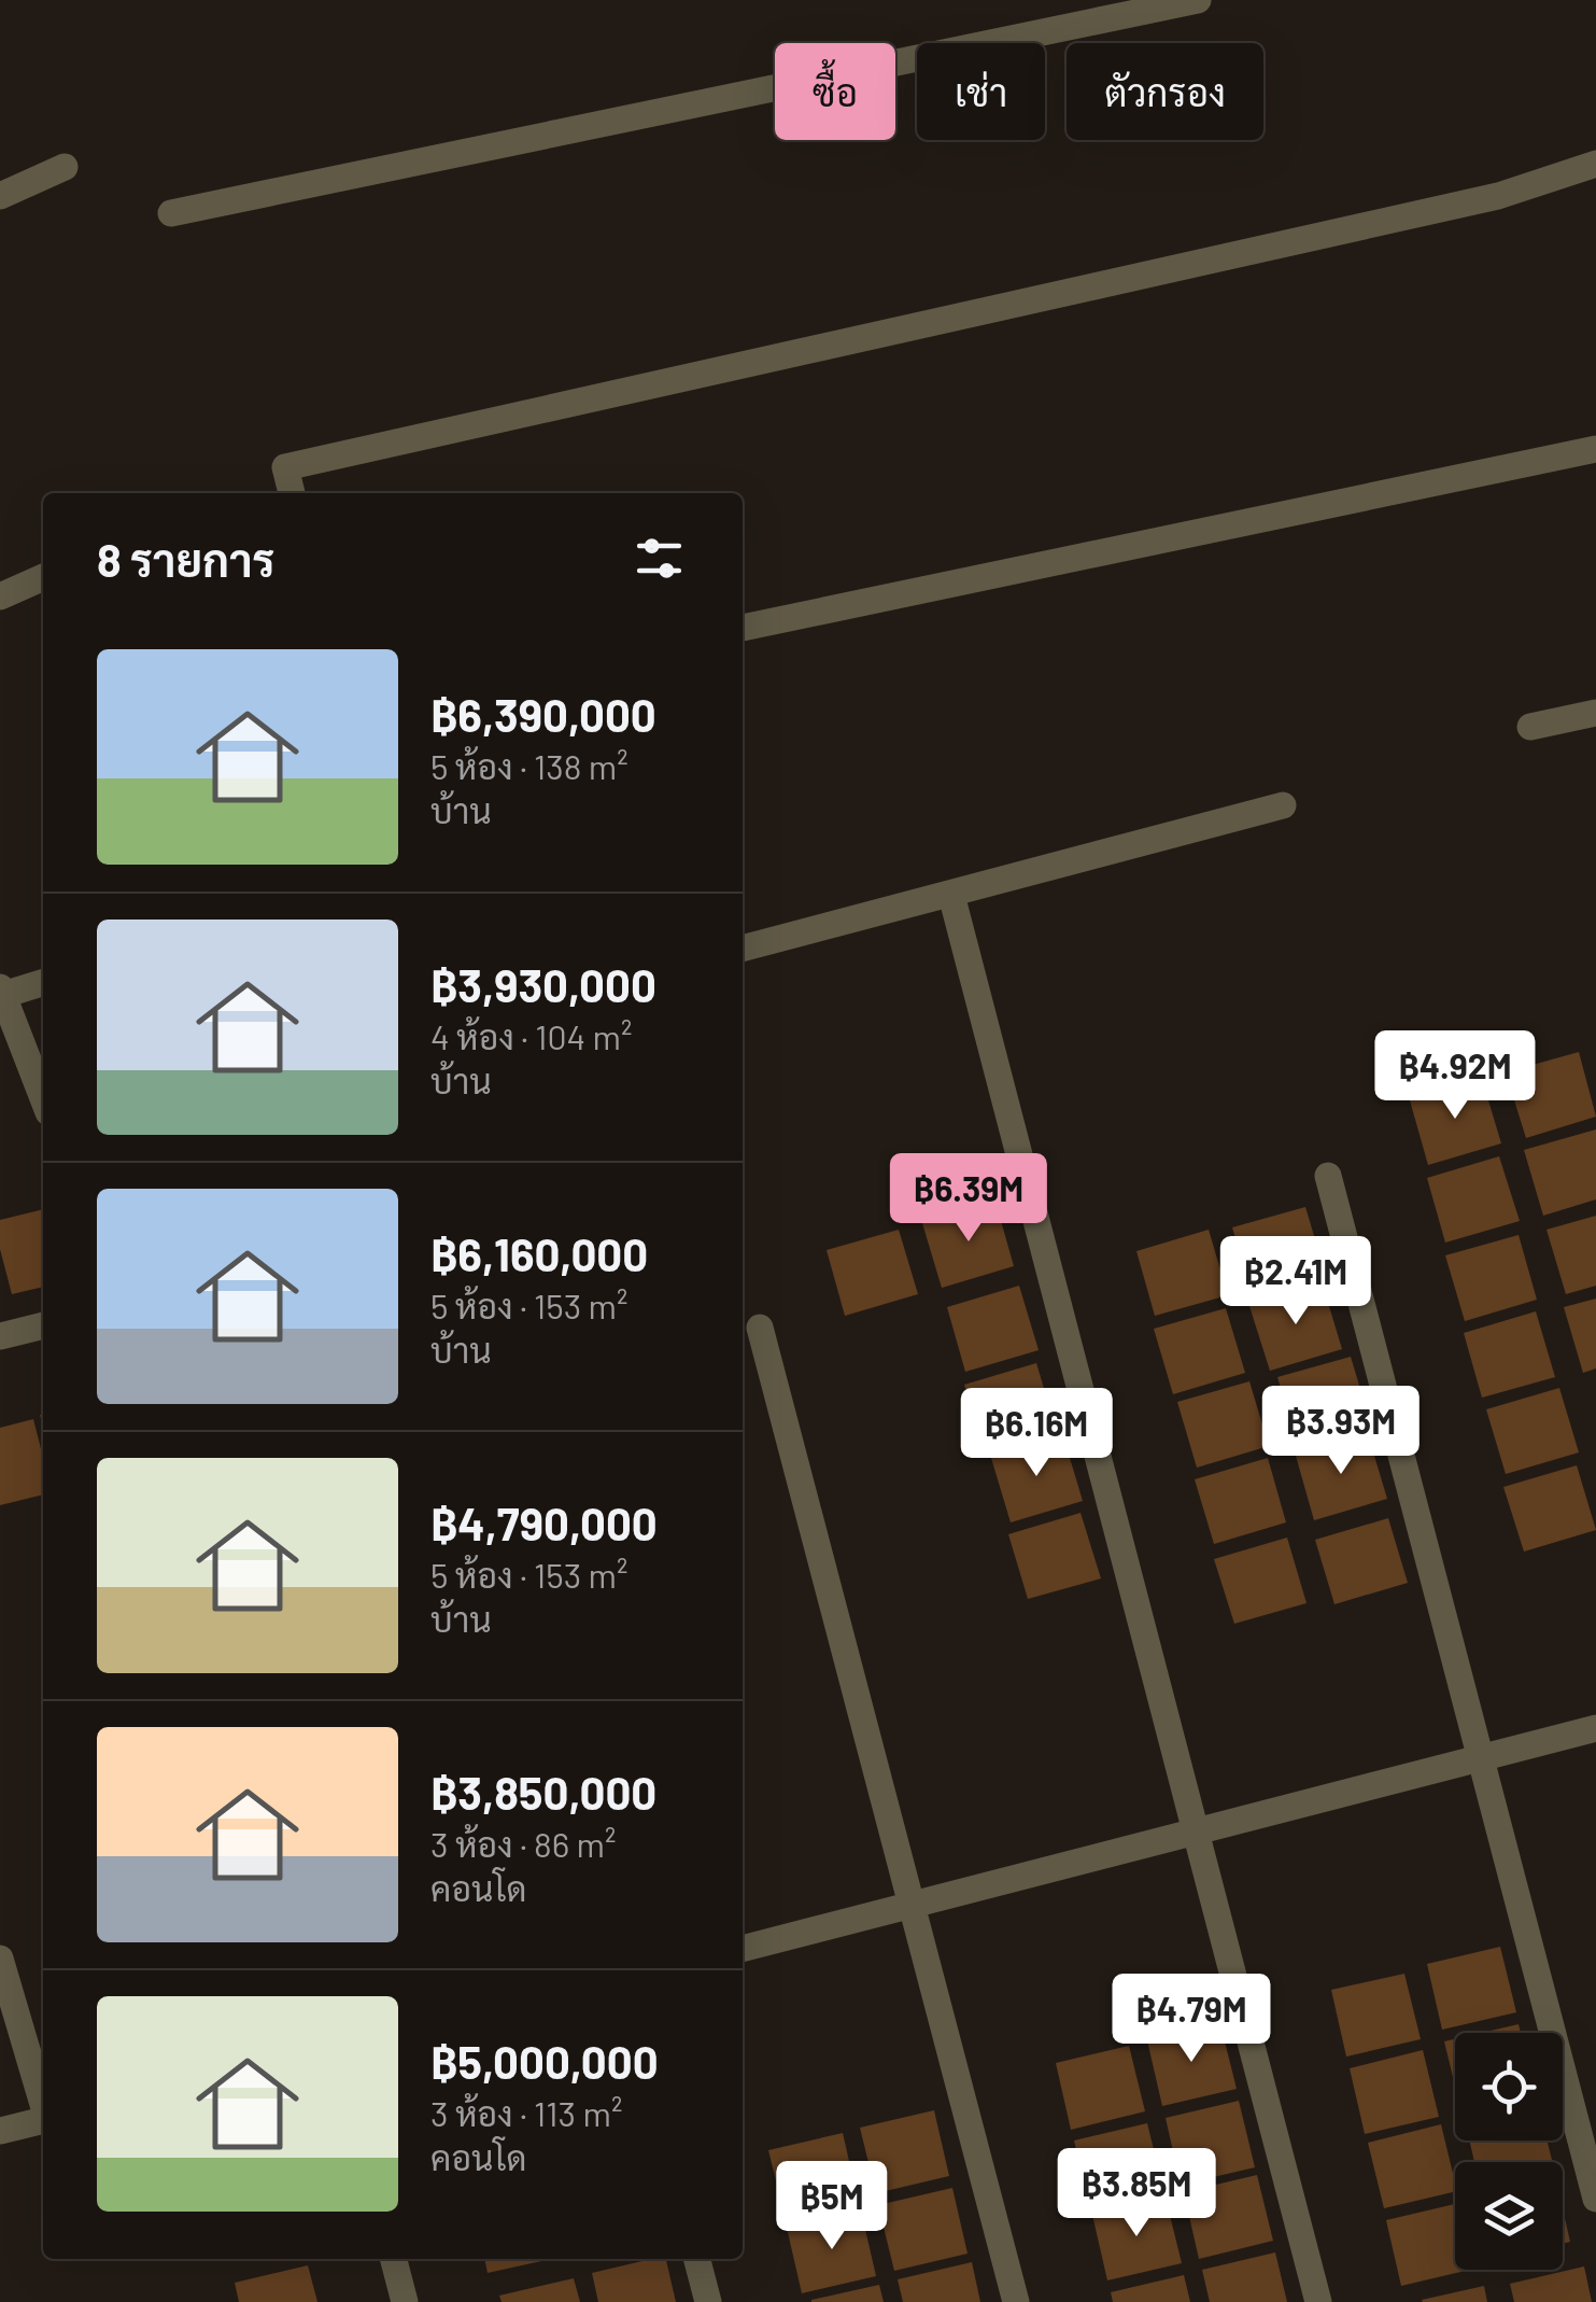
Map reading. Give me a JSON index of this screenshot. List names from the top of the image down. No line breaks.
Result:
{"page":{"chip":["ซื้อ","เช่า","ตัวกรอง"],"heading":"8 รายการ","list":[{"name":"฿6,390,000","note":"5 ห้อง · 138 m² · บ้าน"},{"name":"฿3,930,000","note":"4 ห้อง · 104 m² · บ้าน"},{"name":"฿6,160,000","note":"5 ห้อง · 153 m² · บ้าน"},{"name":"฿4,790,000","note":"5 ห้อง · 153 m² · บ้าน"},{"name":"฿3,850,000","note":"3 ห้อง · 86 m² · คอนโด"},{"name":"฿5,000,000","note":"3 ห้อง · 113 m² · คอนโด"}],"price":["฿4.92M","฿6.39M","฿2.41M","฿3.93M","฿6.16M","฿4.79M","฿3.85M","฿5M"]}}
